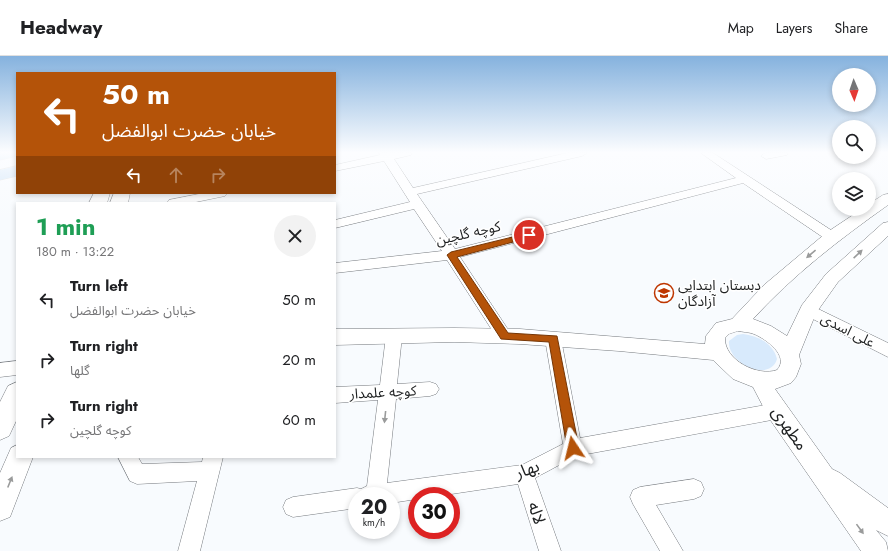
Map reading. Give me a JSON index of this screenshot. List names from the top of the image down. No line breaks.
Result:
{"streets":{"street":["کوچه گلچین","علی اسدی","کوچه علمدار","مطهری","بهار","لاله"]},"crossings":[["مطهری","بهار"],["بهار","لاله"]],"places":{"school or university":["دبستان ابتدایی آزادگان"]},"north":"bottom","page":{"header":"Headway","nav":["Map","Layers","Share"],"turn":["50 m","خیابان حضرت ابوالفضل"],"heading":["1 min","180 m · 13:22"],"list":[{"name":"Turn left","note":"خیابان حضرت ابوالفضل","value":"50 m"},{"name":"Turn right","note":"گلها","value":"20 m"},{"name":"Turn right","note":"کوچه گلچین","value":"60 m"}],"speed":"20 km/h","limit":"30"}}
